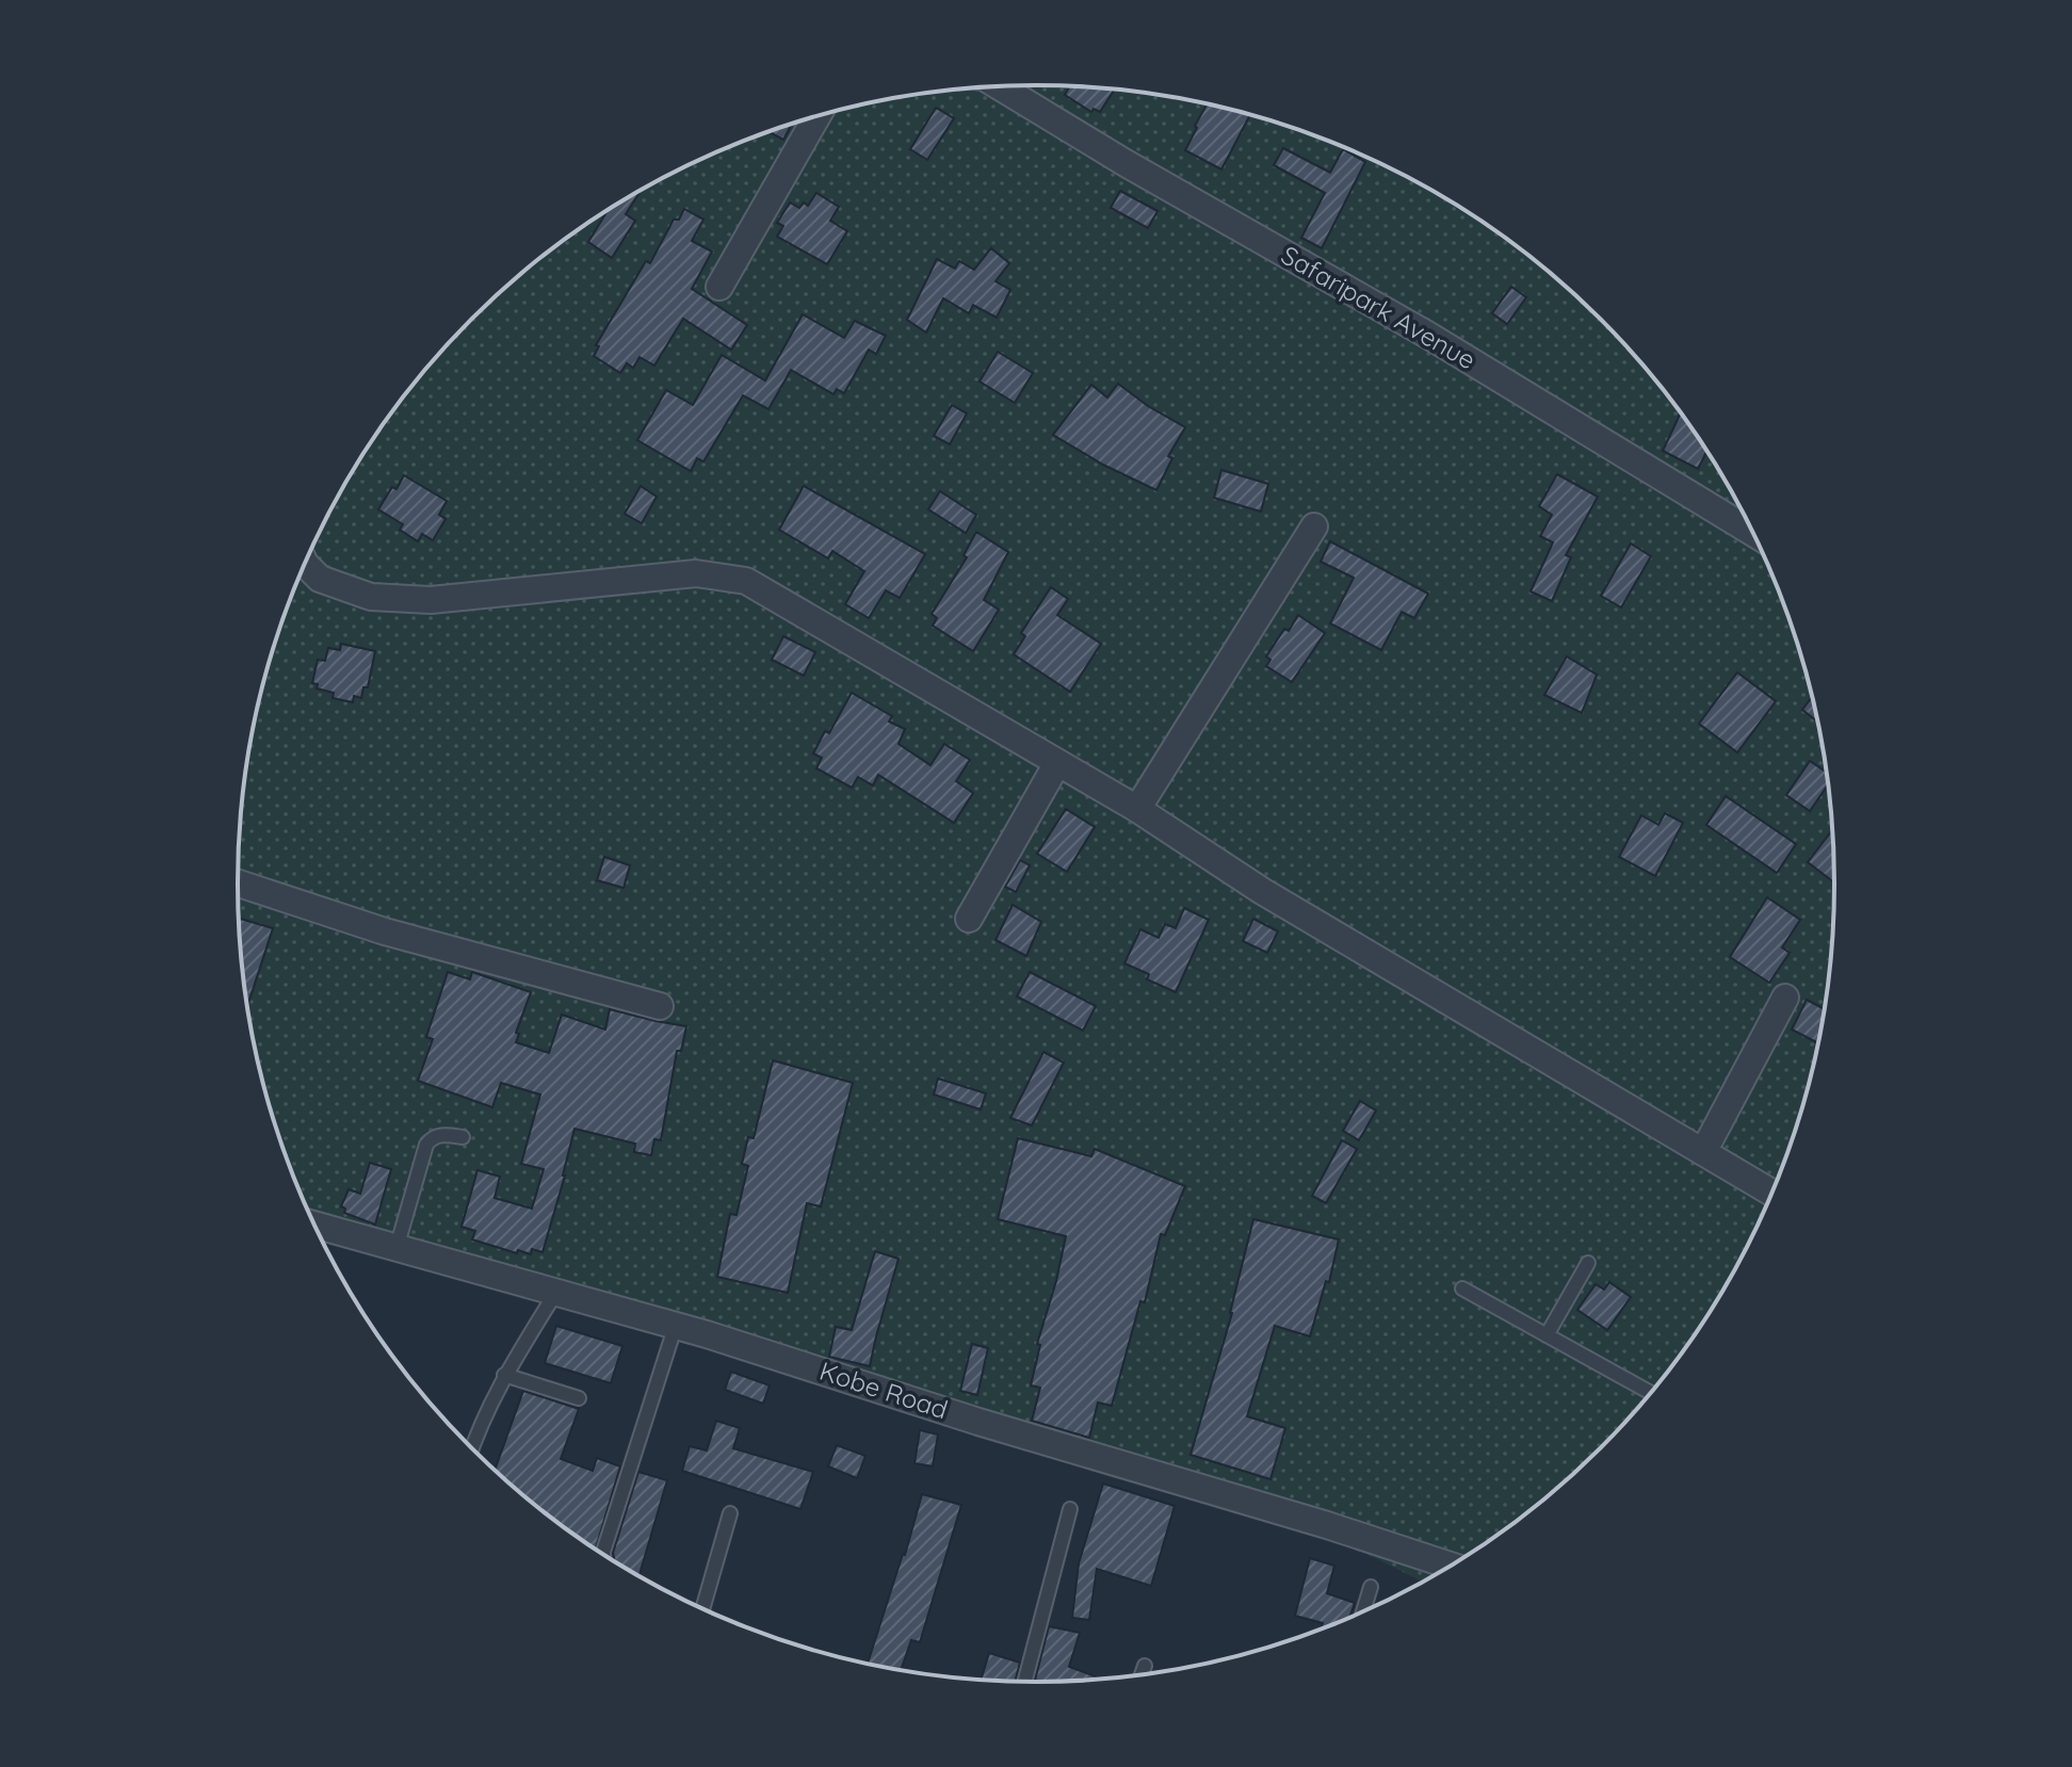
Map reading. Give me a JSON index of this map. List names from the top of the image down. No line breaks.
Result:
{"streets":{"street":["Safaripark Avenue","Kobe Road"]}}
